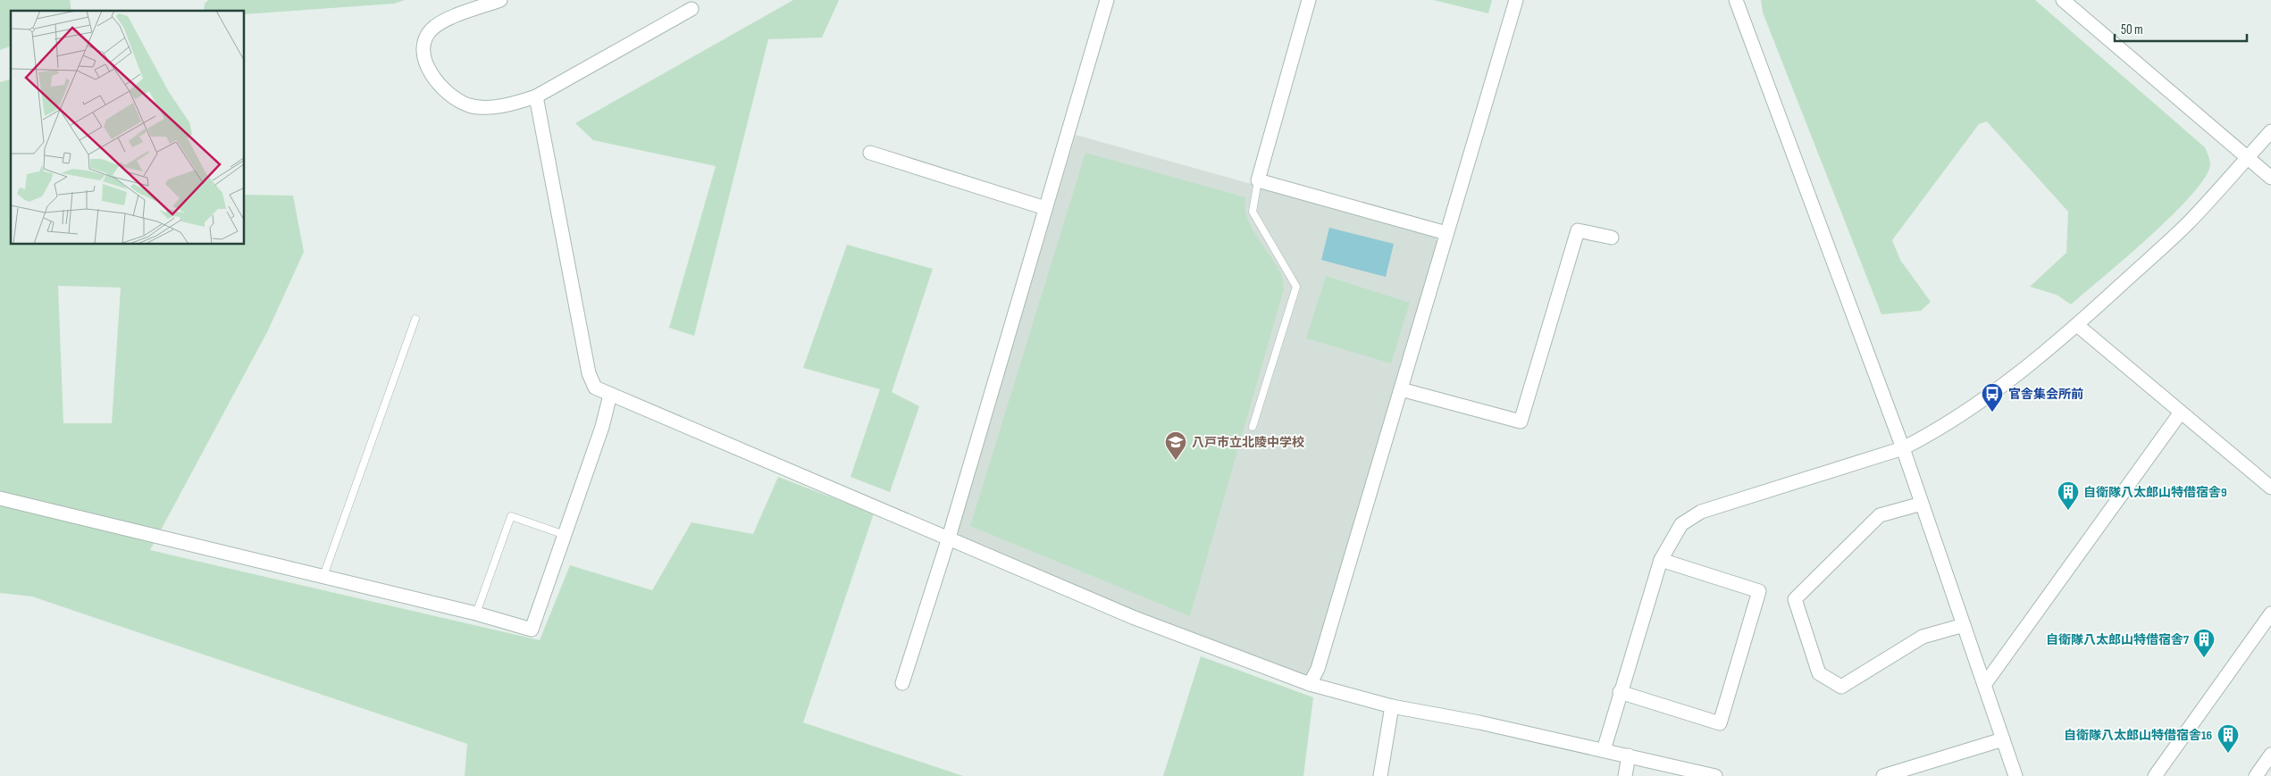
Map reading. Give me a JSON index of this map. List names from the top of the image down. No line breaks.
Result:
{"places":{"bus stop":["官舎集会所前"],"school or university":["八戸市立北陵中学校"],"building":["自衛隊八太郎山特借宿舎9","自衛隊八太郎山特借宿舎7","自衛隊八太郎山特借宿舎16"]},"scale_bar":"50 m"}
